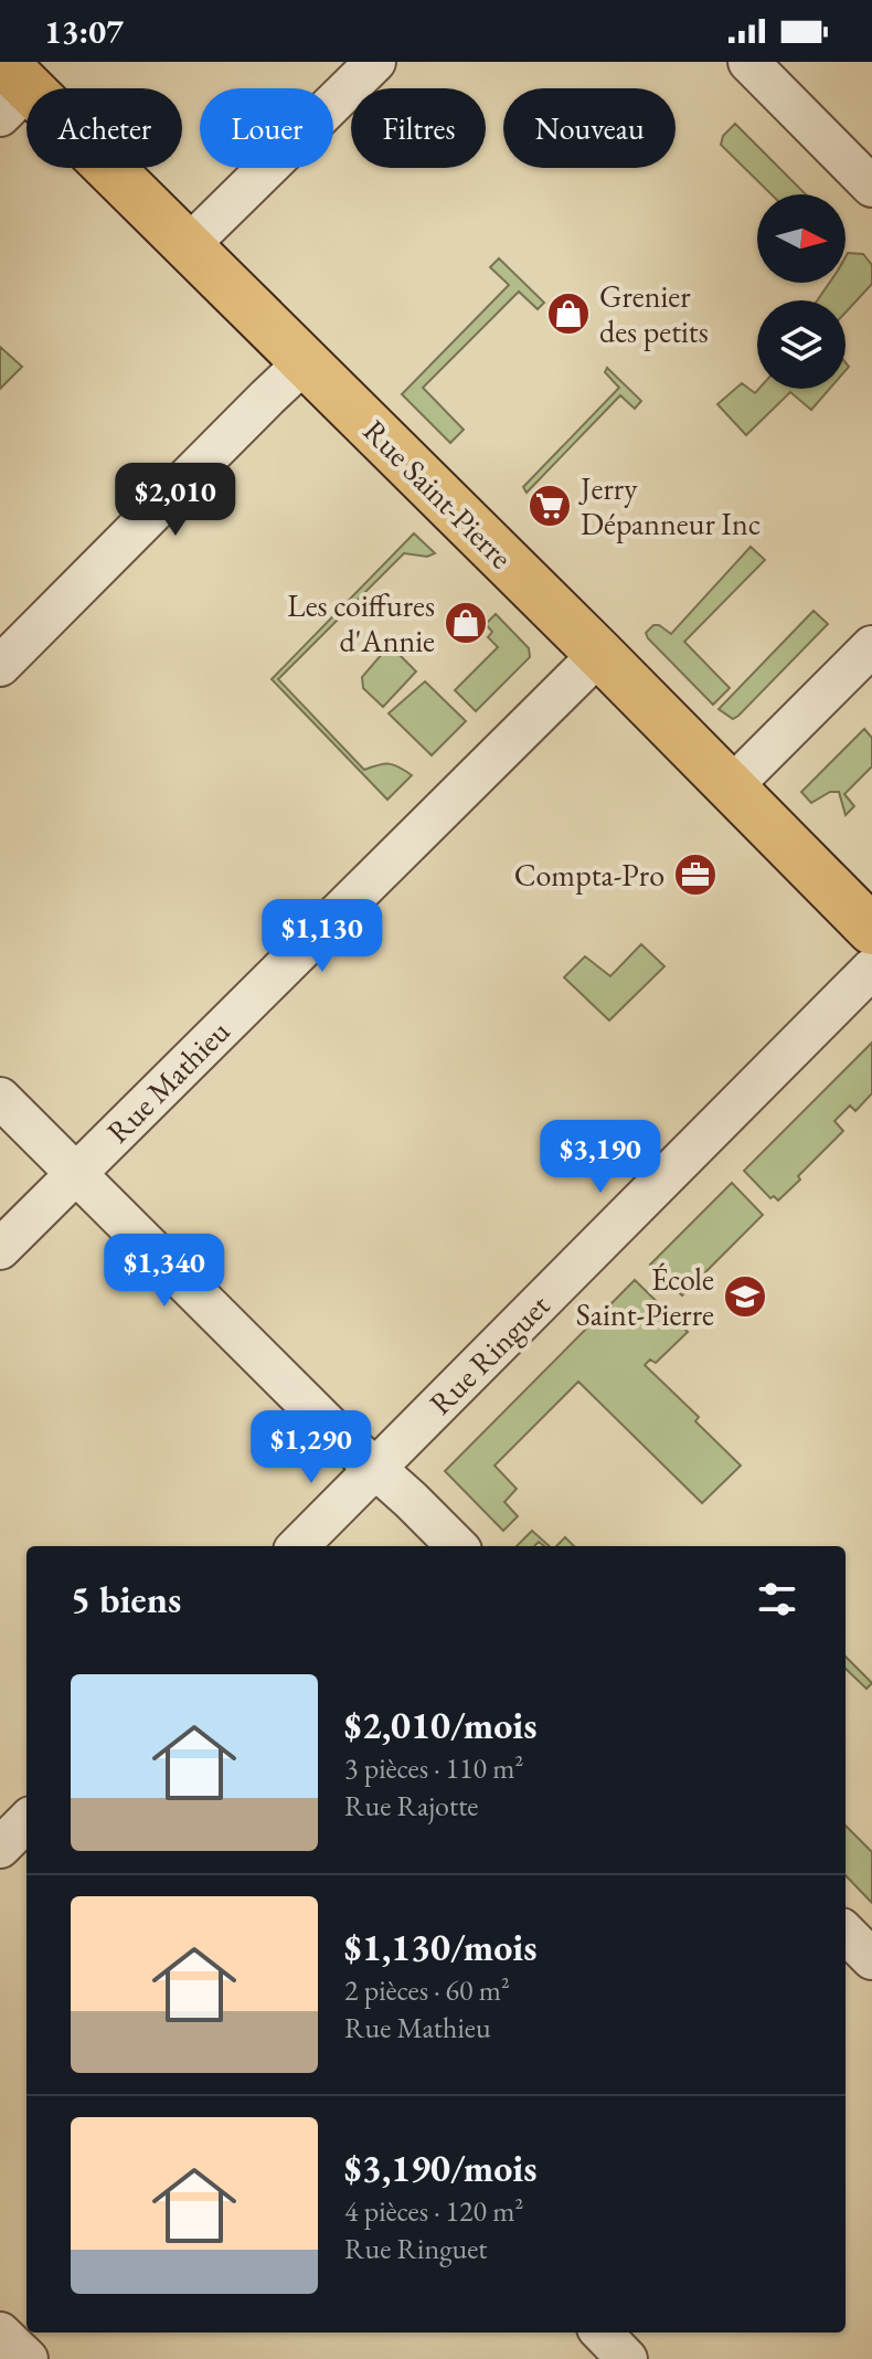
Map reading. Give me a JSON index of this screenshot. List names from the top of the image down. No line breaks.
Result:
{"streets":{"main road":["Rue Saint-Pierre"],"street":["Rue Mathieu","Rue Ringuet"]},"crossings":[["Rue Saint-Pierre","Rue Mathieu"]],"places":{"shop":["Grenier des petits","Les coiffures d'Annie"],"supermarket":["Jerry Dépanneur Inc"],"office":["Compta-Pro"],"school or university":["École Saint-Pierre"]},"north":"right","page":{"status":"13:07","chip":["Acheter","Louer","Filtres","Nouveau"],"price":["$2,010","$1,130","$3,190","$1,340","$1,290"],"heading":"5 biens","list":[{"name":"$2,010/mois","note":"3 pièces · 110 m² · Rue Rajotte"},{"name":"$1,130/mois","note":"2 pièces · 60 m² · Rue Mathieu"},{"name":"$3,190/mois","note":"4 pièces · 120 m² · Rue Ringuet"}]}}
